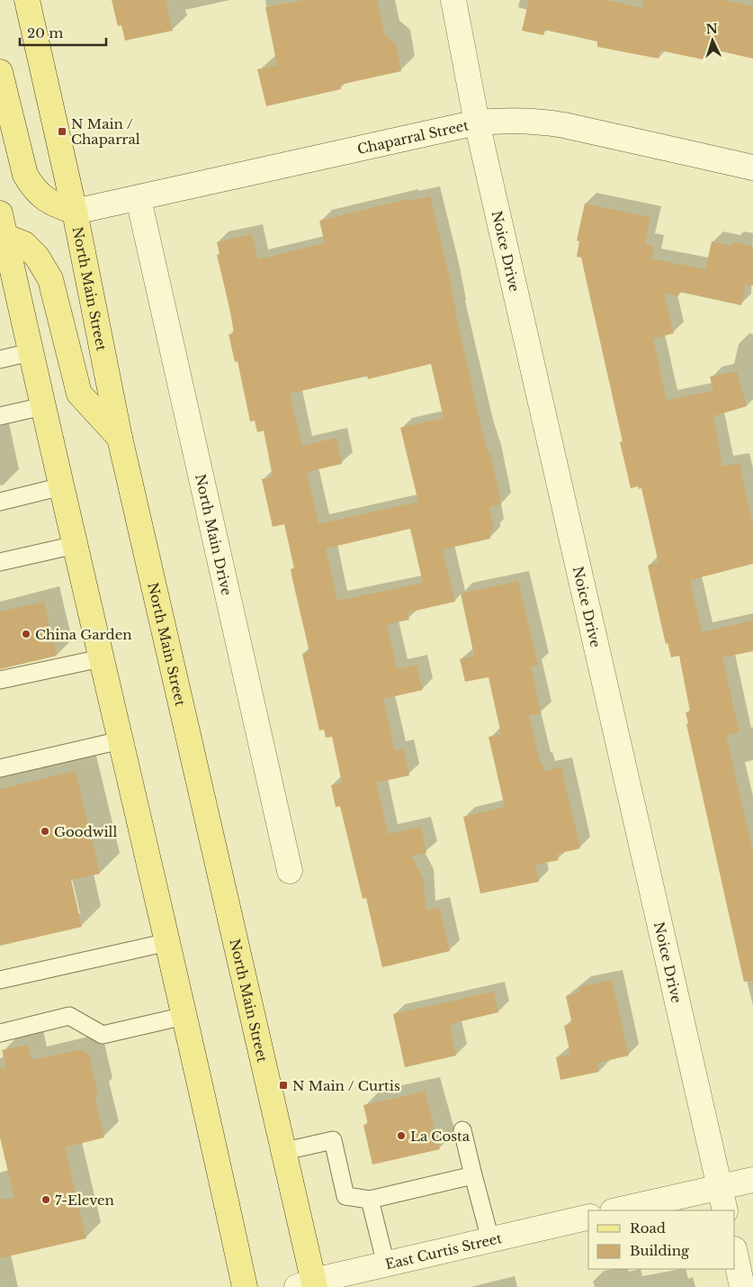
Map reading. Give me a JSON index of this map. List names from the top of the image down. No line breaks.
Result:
{"streets":{"main road":["North Main Street"],"street":["Chaparral Street","Noice Drive","North Main Drive","East Curtis Street"]},"crossings":[["Chaparral Street","Noice Drive"],["Chaparral Street","North Main Street"],["Chaparral Street","North Main Drive"],["North Main Street","East Curtis Street"]],"places":{"transit":["N Main / Chaparral","N Main / Curtis"],"other":["China Garden","Goodwill","La Costa","7-Eleven"]},"legend":["Road","Building"],"scale_bar":"20 m","north":"top"}
